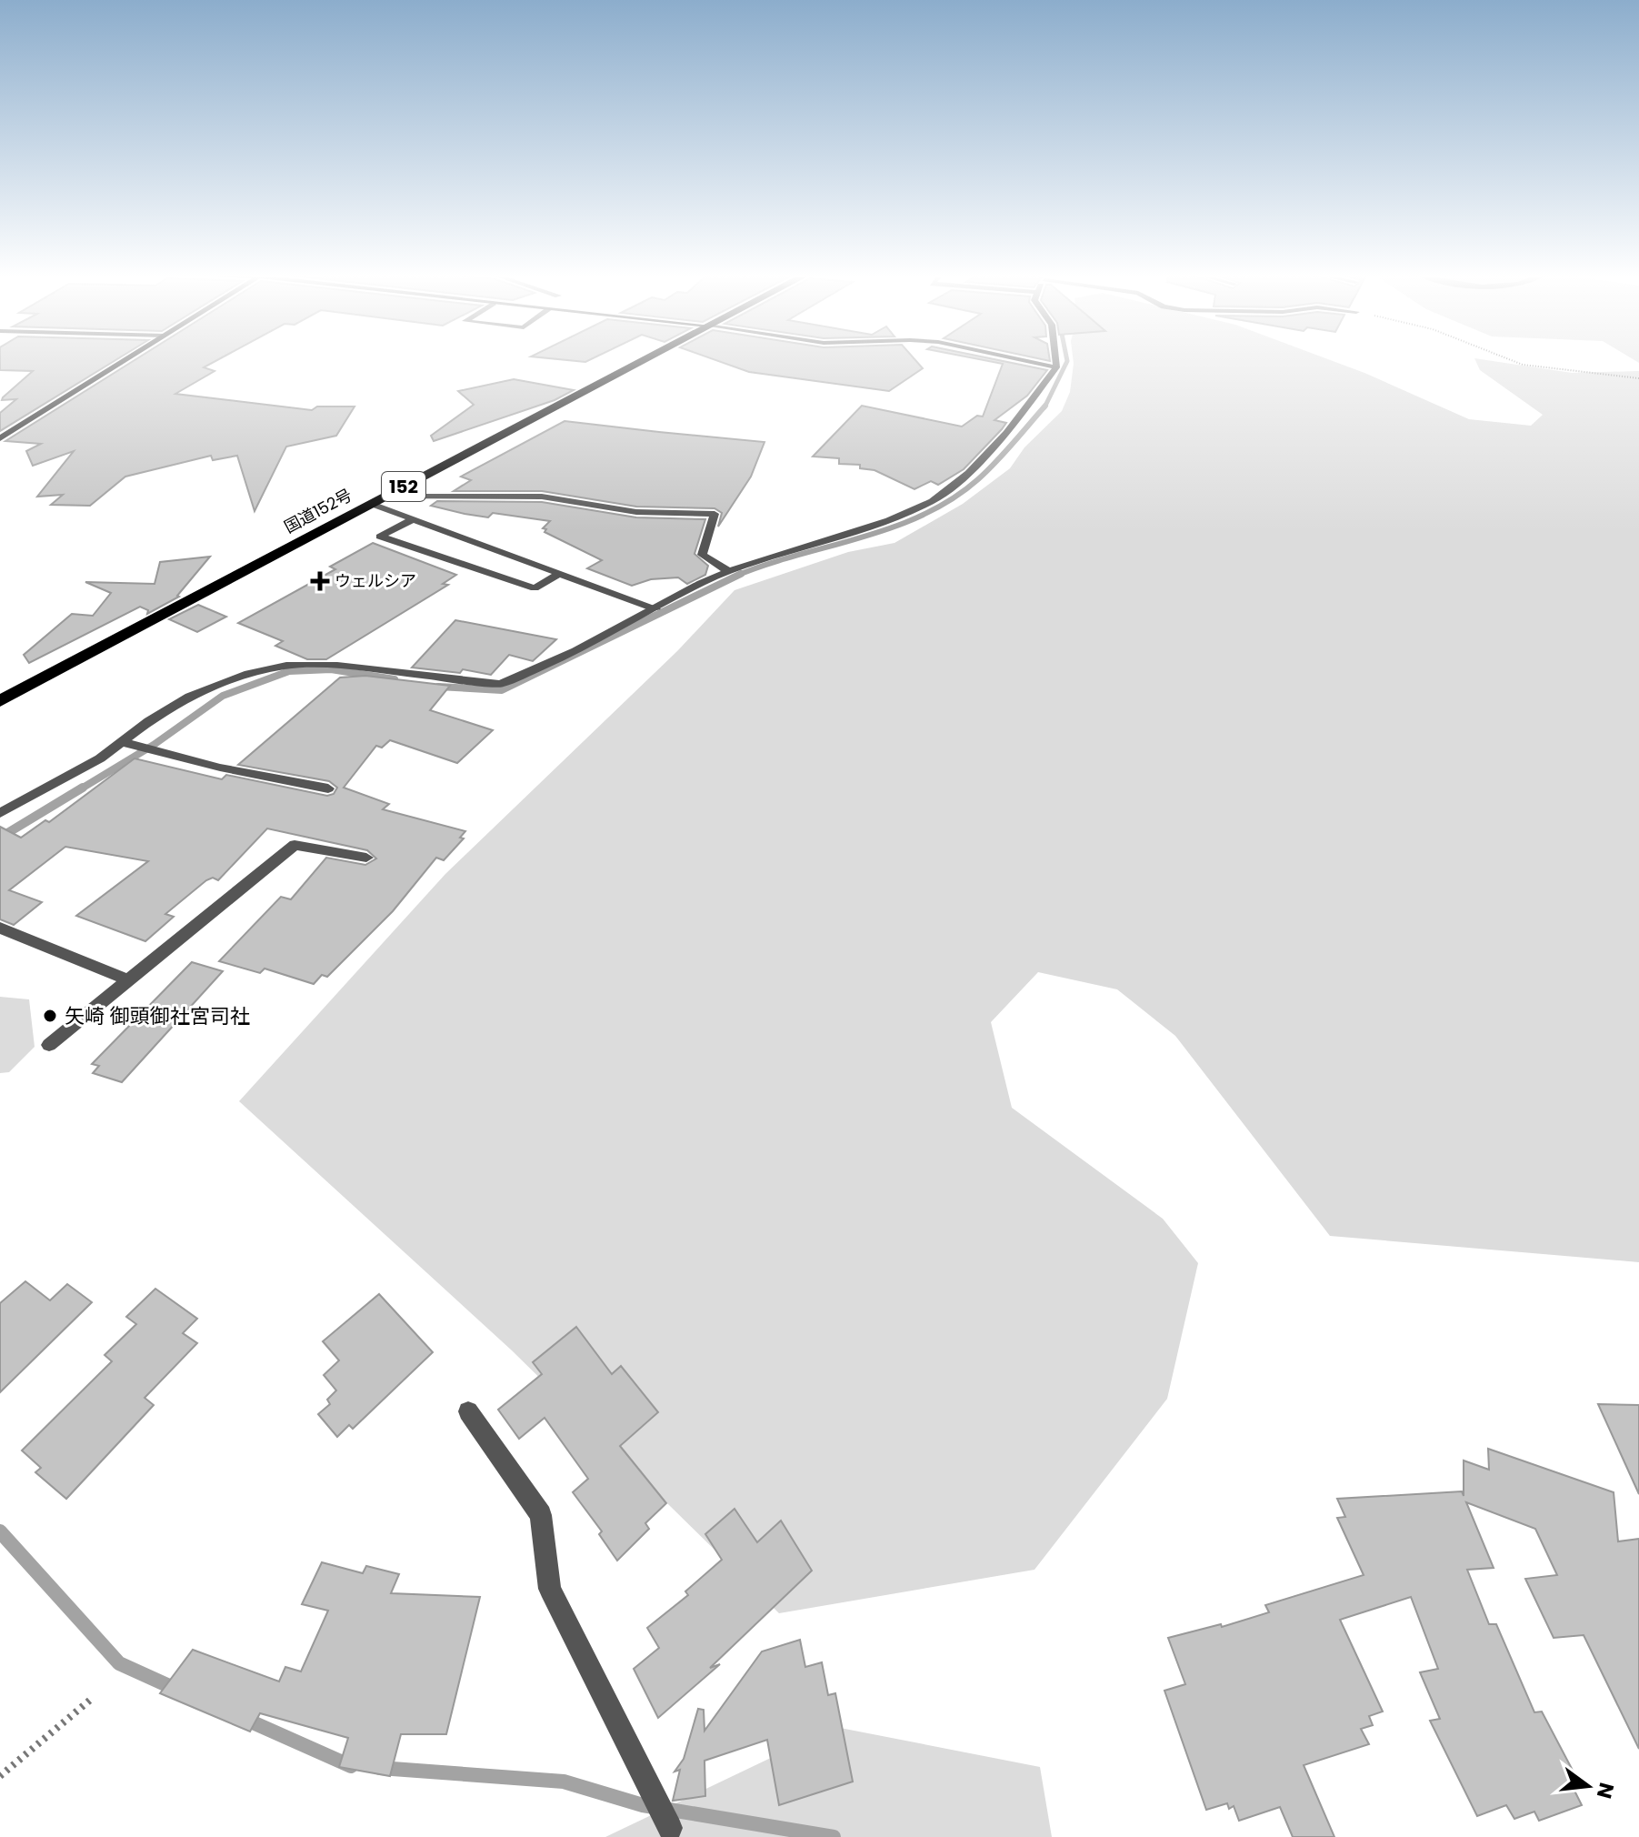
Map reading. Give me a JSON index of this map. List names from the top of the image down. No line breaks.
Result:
{"streets":{"highway":["152","国道152号"]},"places":{"health":["ウェルシア"],"other":["矢崎 御頭御社宮司社"]},"north":"right"}
